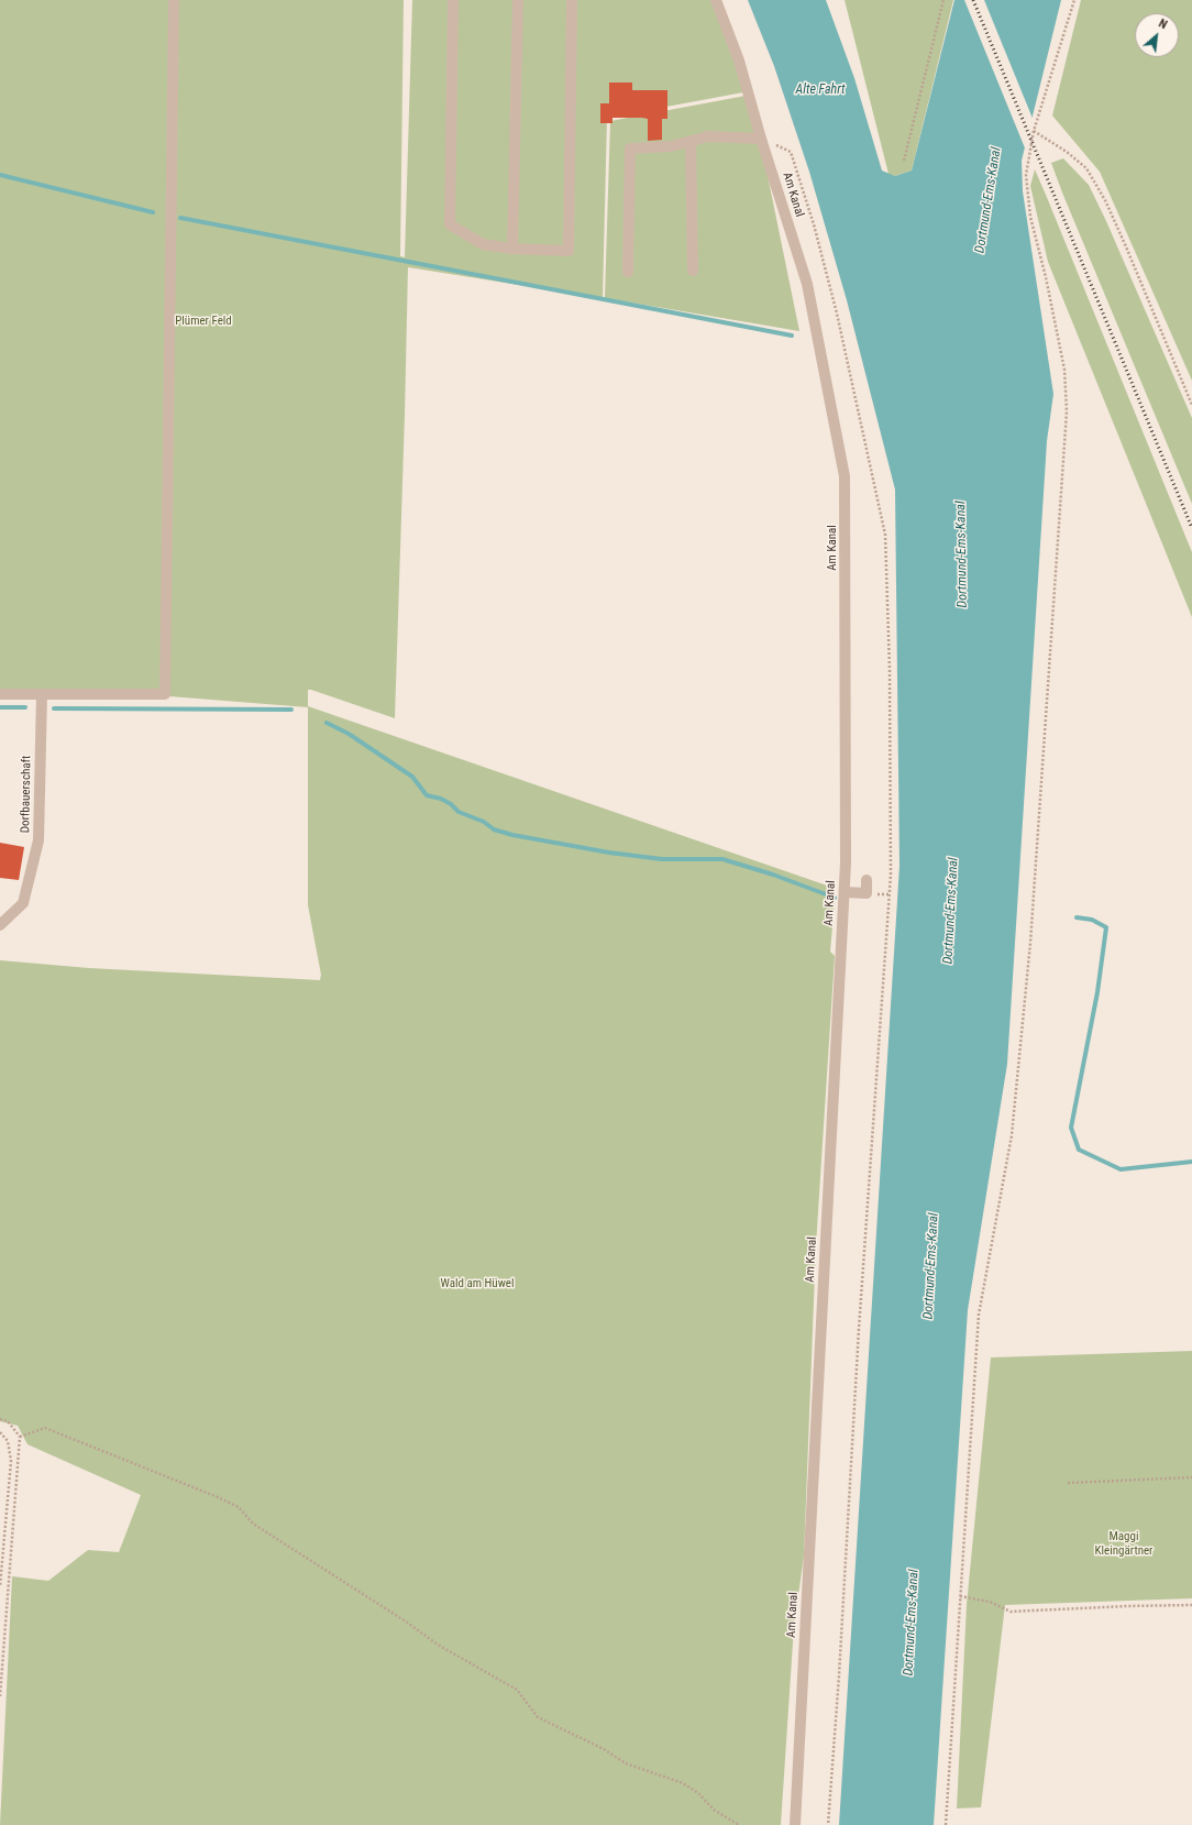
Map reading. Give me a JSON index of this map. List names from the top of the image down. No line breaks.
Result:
{"streets":{"street":["Am Kanal","Dorfbauerschaft"]},"water":["Alte Fahrt","Dortmund-Ems-Kanal"],"parks":["Plümer Feld","Wald am Hüwel","Maggi Kleingärtner"],"north":"top right"}
